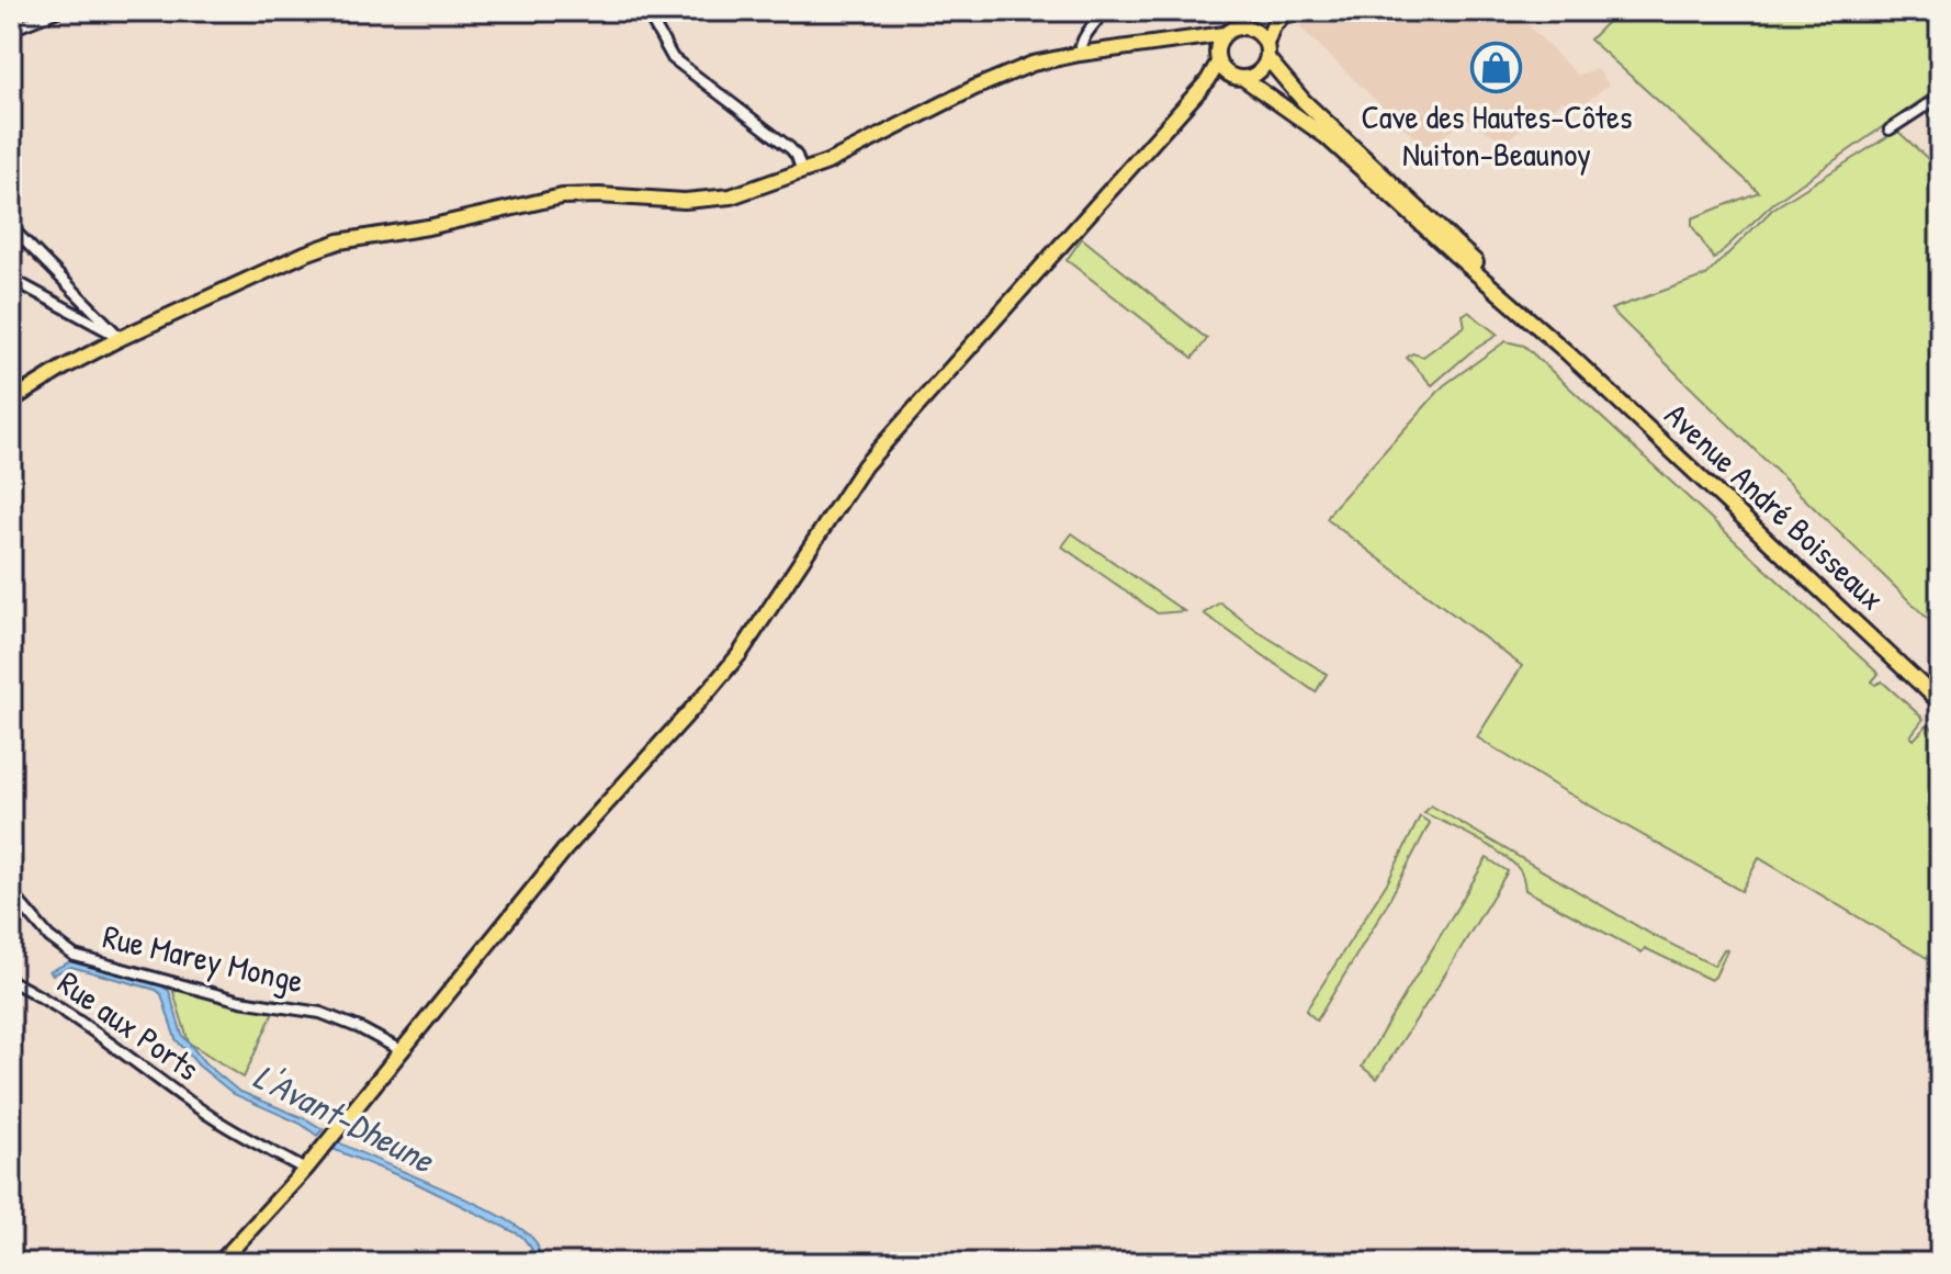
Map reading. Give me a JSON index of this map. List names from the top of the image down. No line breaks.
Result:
{"streets":{"main road":["Avenue André Boisseaux"],"street":["Rue Marey Monge","Rue aux Ports"]},"water":["L'Avant-Dheune"],"places":{"shop":["Cave des Hautes-Côtes Nuiton-Beaunoy"]}}
